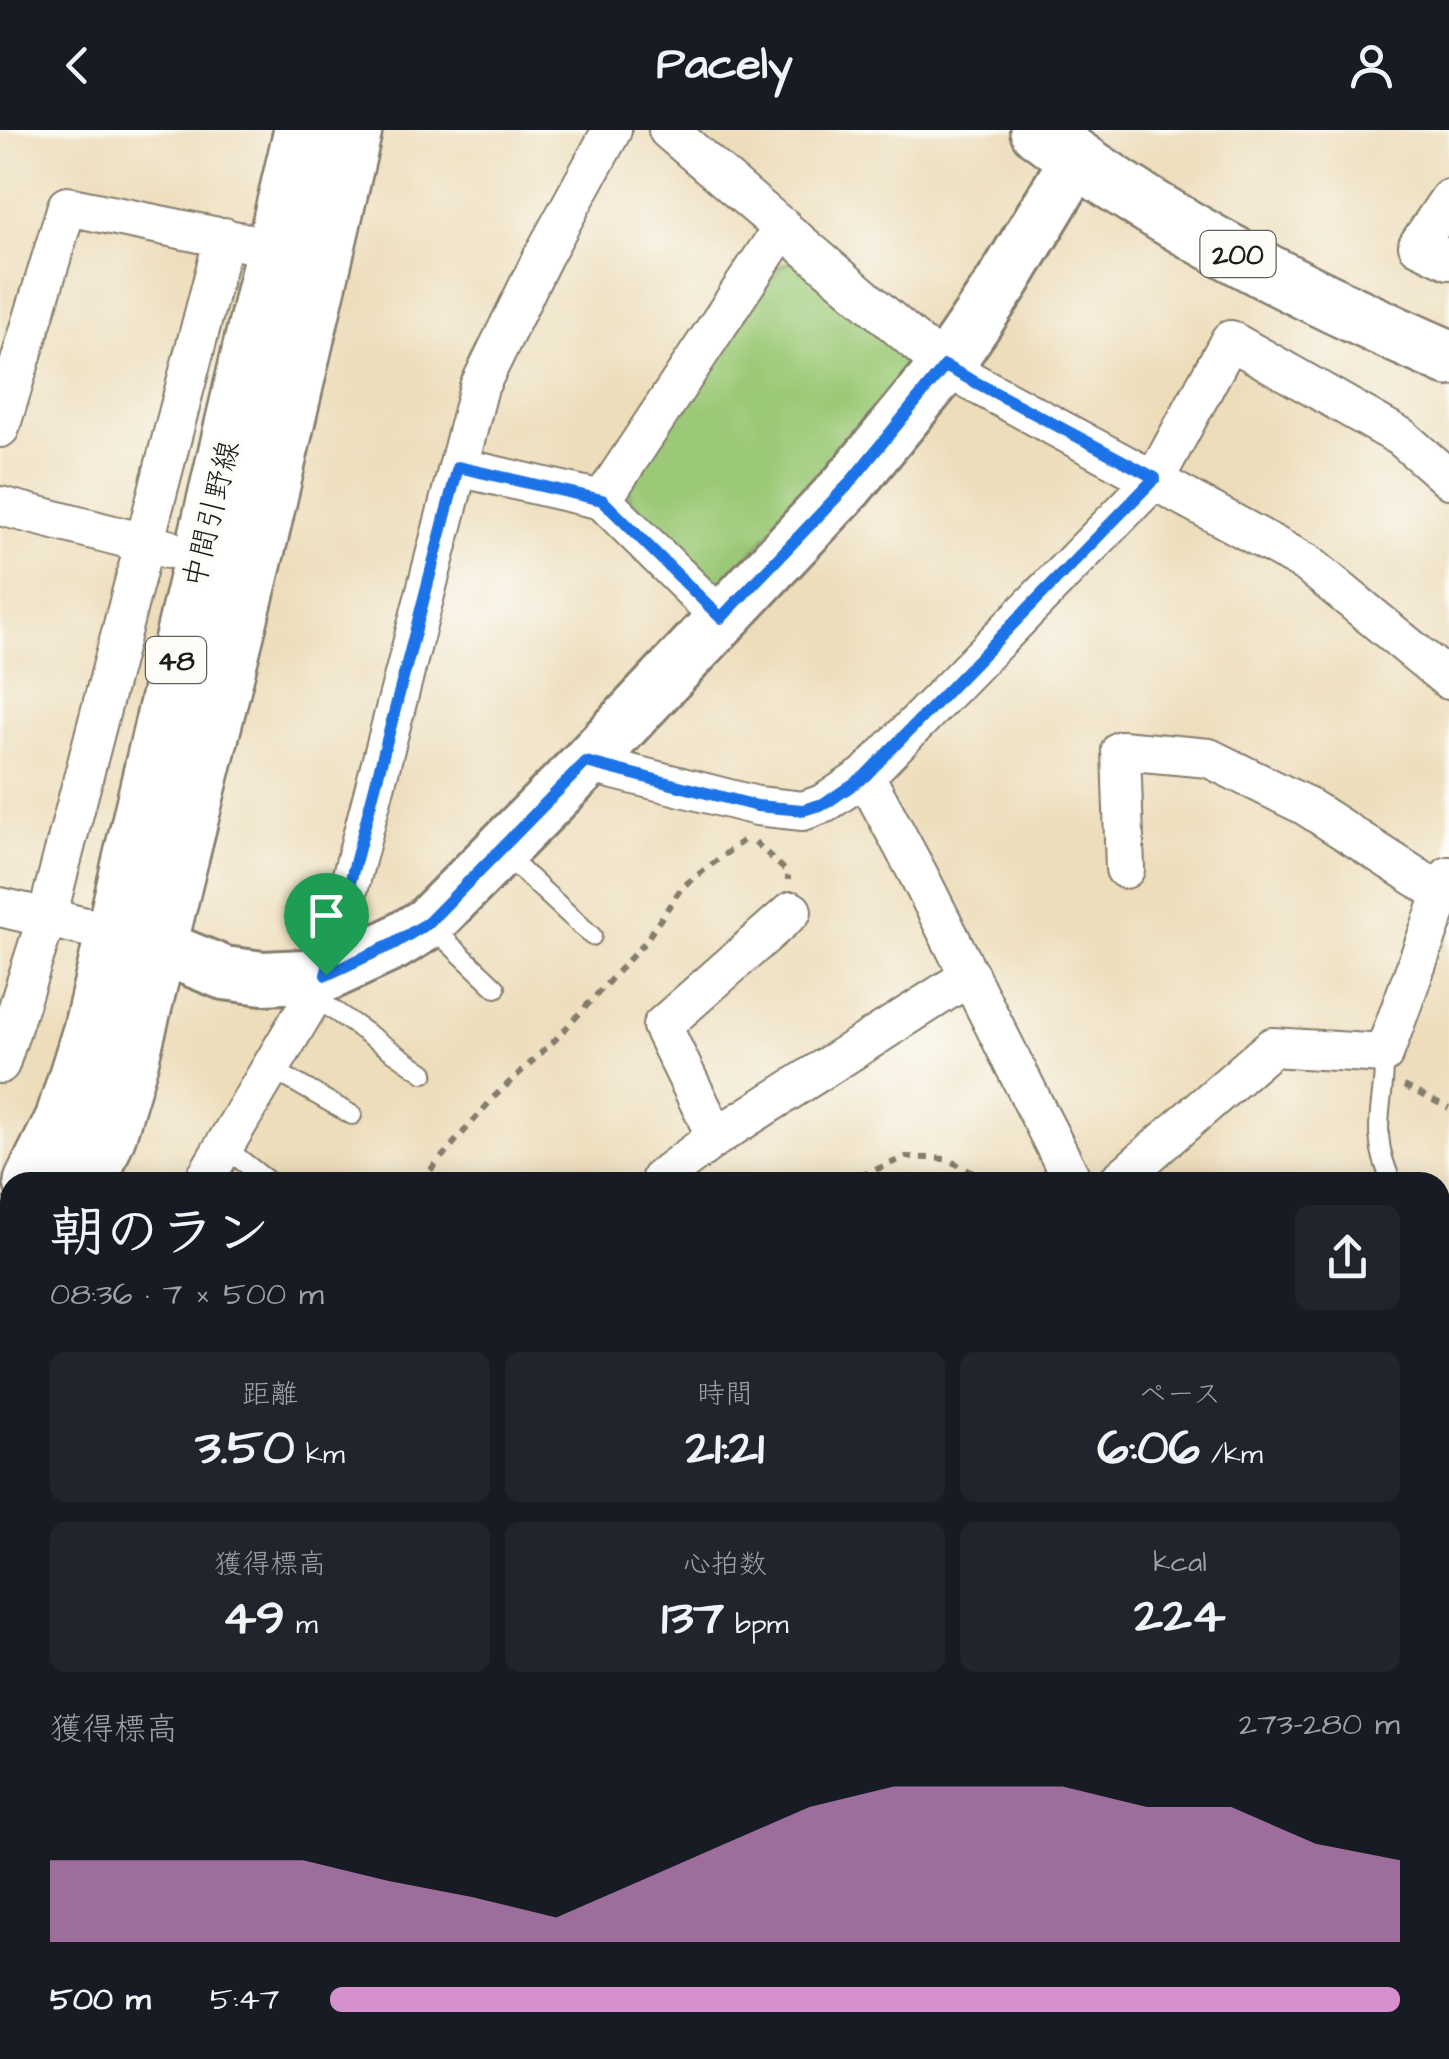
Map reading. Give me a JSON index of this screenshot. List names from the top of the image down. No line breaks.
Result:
{"streets":{"main road":["200","中間引野線","48"]},"page":{"header":"Pacely","heading":["朝のラン","08:36 · 7 × 500 m"],"stats":[["距離","3.50 km"],["時間","21:21"],["ペース","6:06 /km"],["獲得標高","49 m"],["心拍数","137 bpm"],["kcal","224"]],"chart":["獲得標高","273–280 m"],"list":[{"name":"500 m","note":"5:47"}]}}
